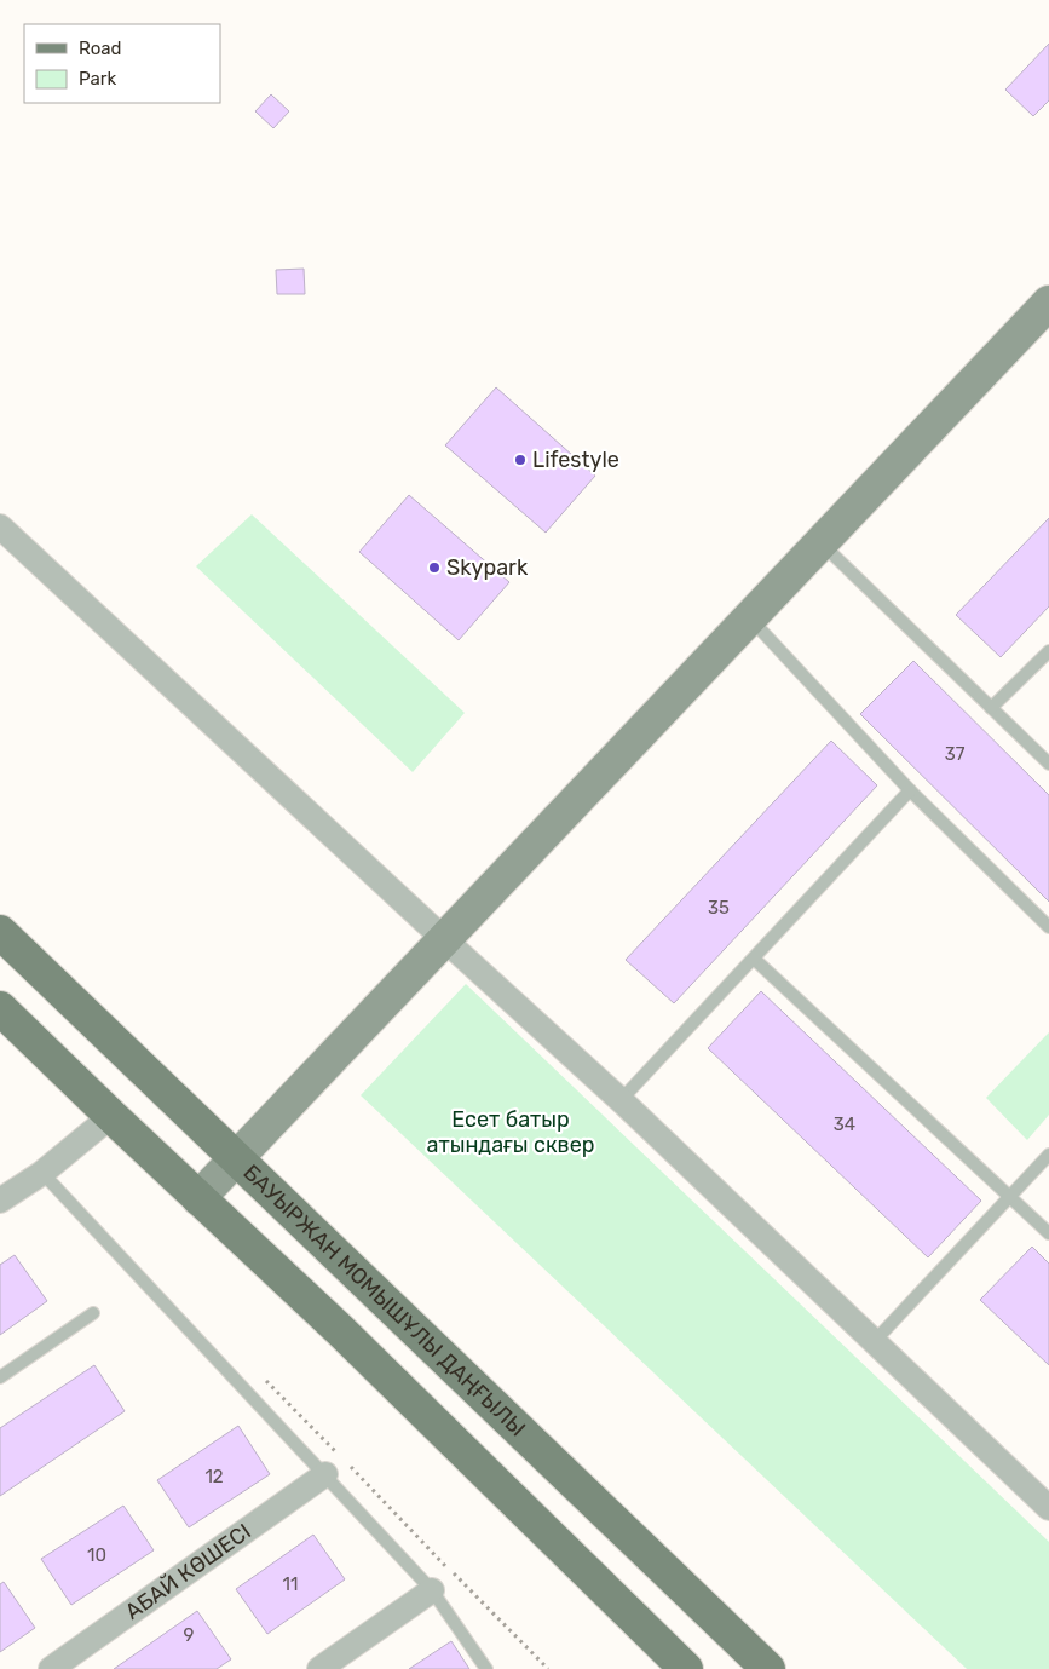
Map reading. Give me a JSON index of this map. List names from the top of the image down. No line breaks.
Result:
{"streets":{"main road":["БАУЫРЖАН МОМЫШҰЛЫ ДАҢҒЫЛЫ"],"street":["АБАЙ КӨШЕСІ"]},"parks":["Есет батыр атындағы сквер"],"places":["Lifestyle","Skypark"],"house_numbers":["37","35","34","12","10","11","9"],"legend":["Road","Park"]}
